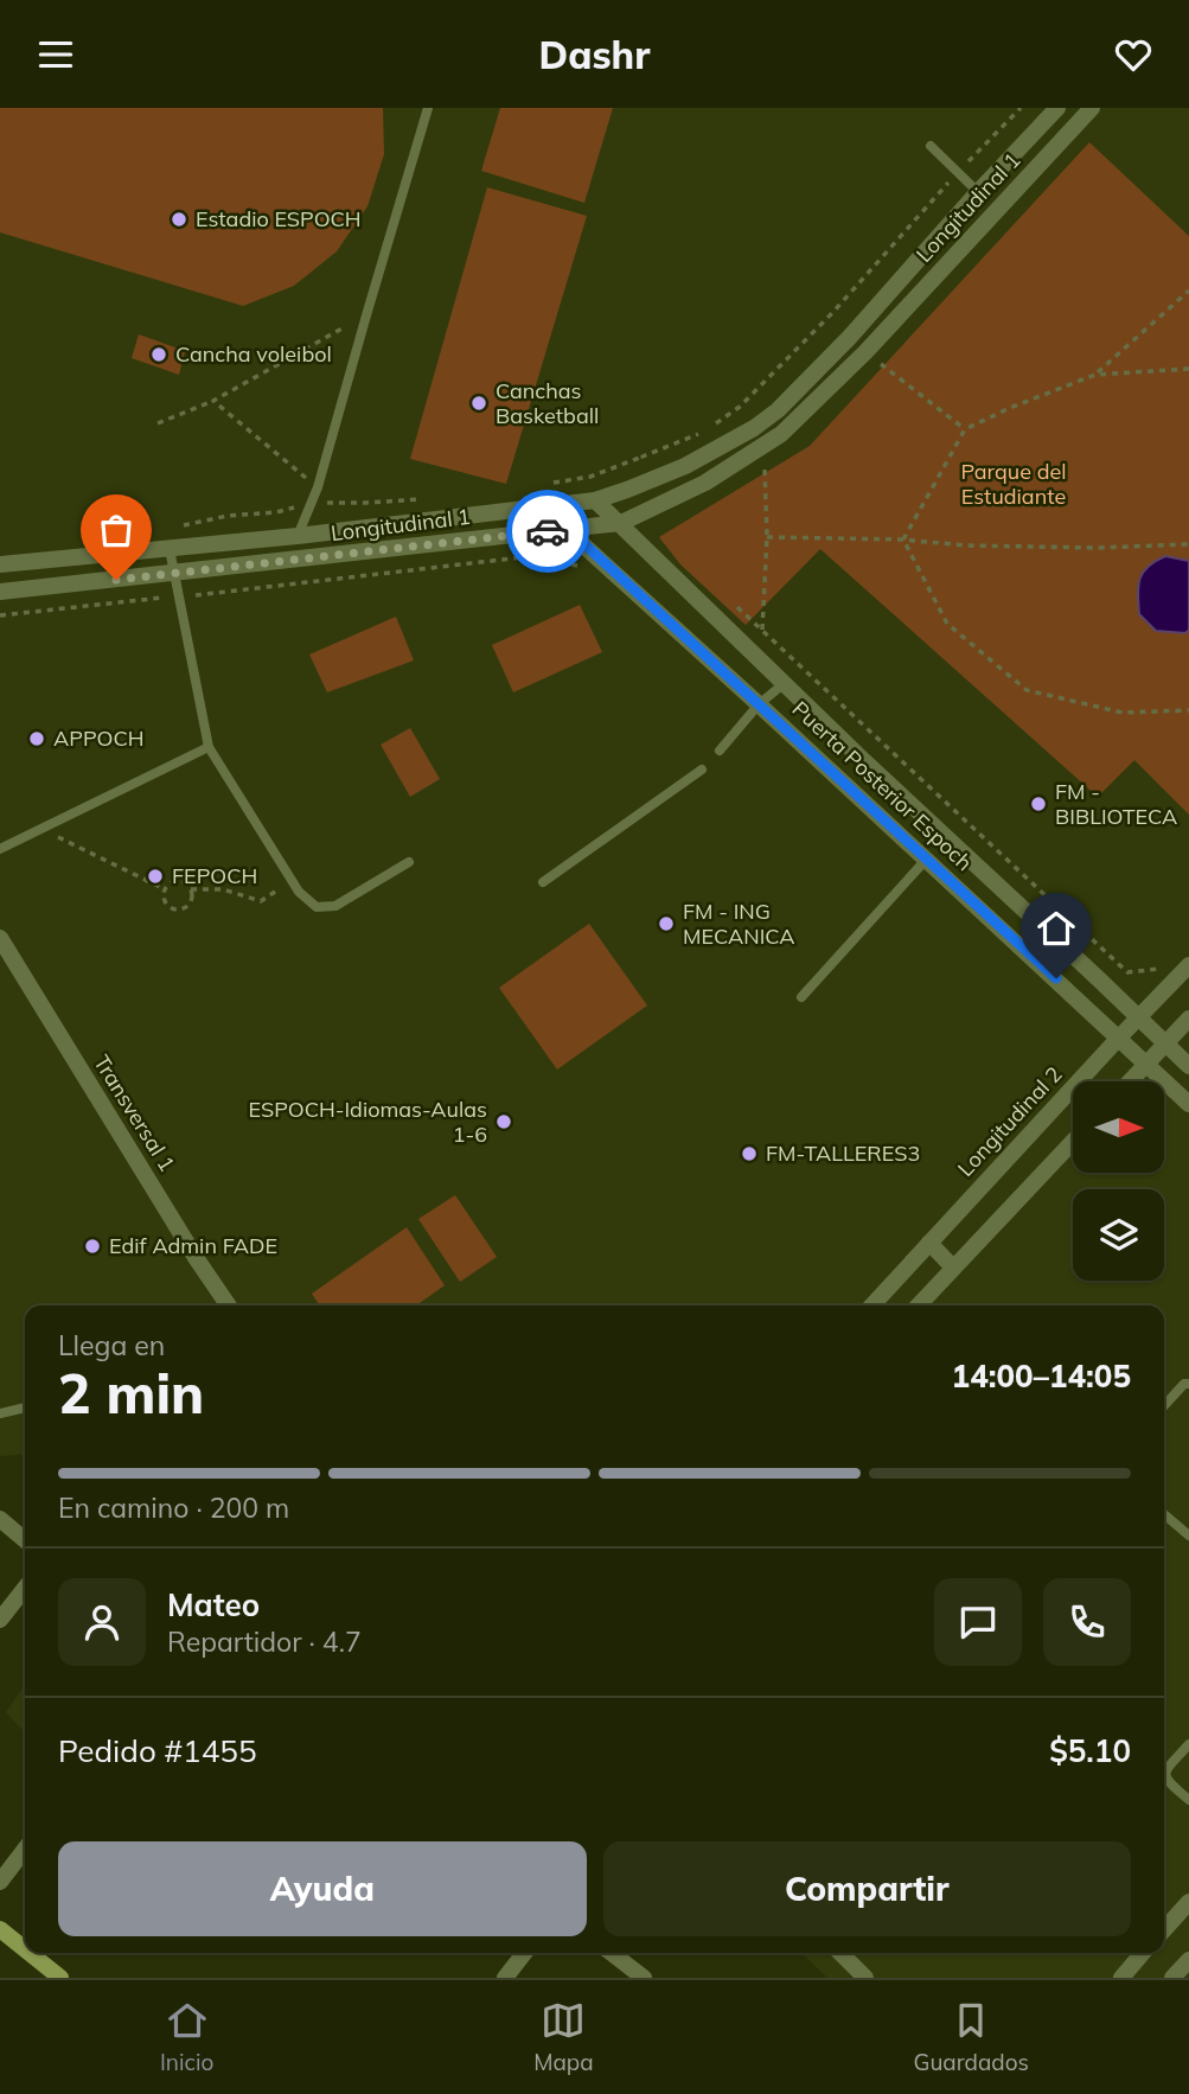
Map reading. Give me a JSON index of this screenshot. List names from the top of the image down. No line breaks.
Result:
{"streets":{"street":["Longitudinal 1","Puerta Posterior Espoch","Transversal 1","Longitudinal 2"]},"crossings":[["Longitudinal 1","Puerta Posterior Espoch"],["Puerta Posterior Espoch","Longitudinal 2"]],"parks":["Parque del Estudiante"],"places":["Estadio ESPOCH","Cancha voleibol","Canchas Basketball","APPOCH","FM - BIBLIOTECA","FEPOCH","FM - ING MECANICA","ESPOCH-Idiomas-Aulas 1-6","FM-TALLERES3","Edif Admin FADE"],"north":"right","page":{"header":"Dashr","heading":["2 min","Llega en","14:00–14:05"],"panel":["Mateo","Repartidor · 4.7","Pedido #1455","$5.10"],"bar":"En camino · 200 m","buttons":["Ayuda","Compartir"],"tabs":["Inicio","Mapa","Guardados"]}}
